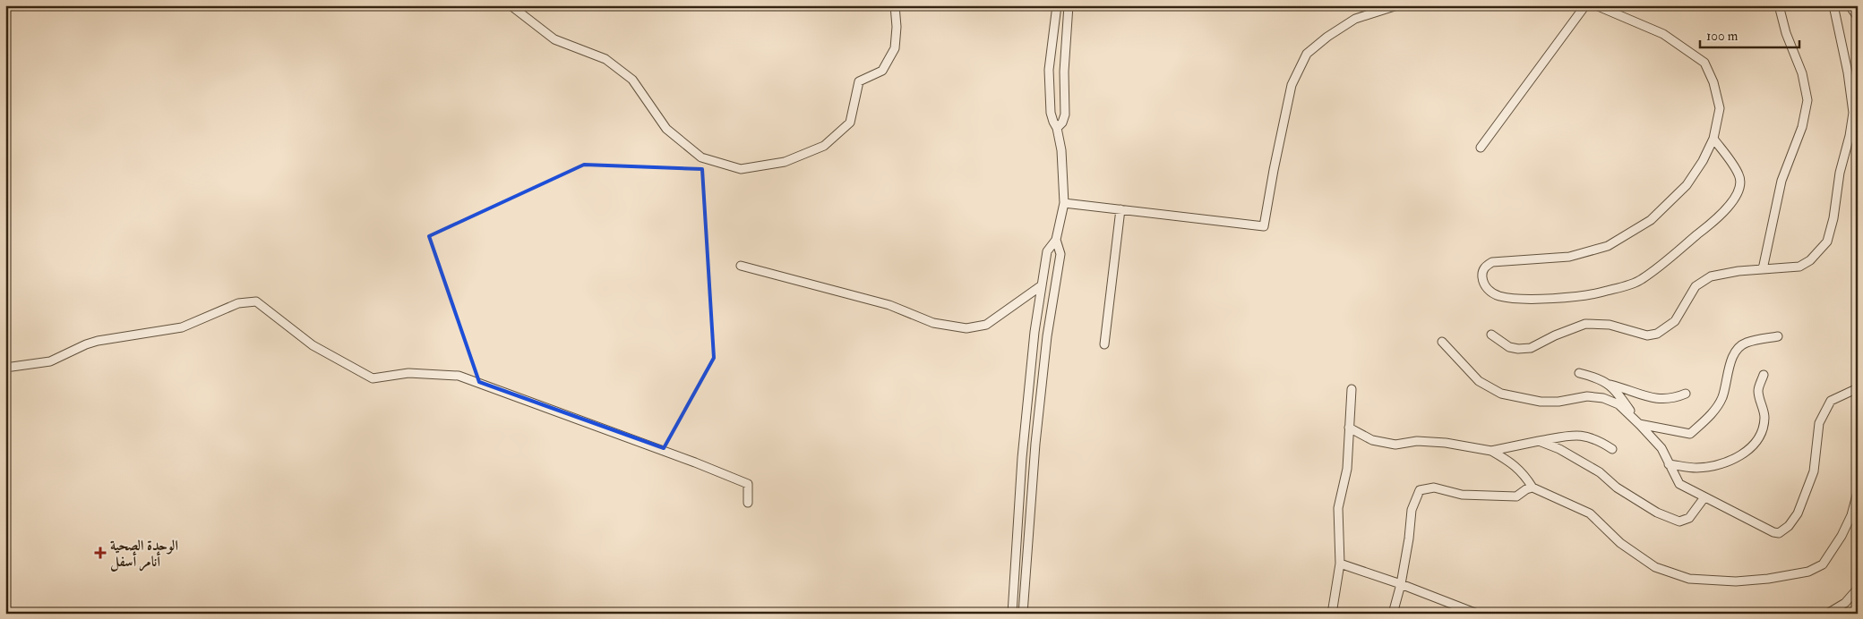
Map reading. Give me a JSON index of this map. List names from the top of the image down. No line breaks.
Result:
{"places":{"health":["الوحدة الصحية أنامر أسفل"]},"scale_bar":"100 m"}
